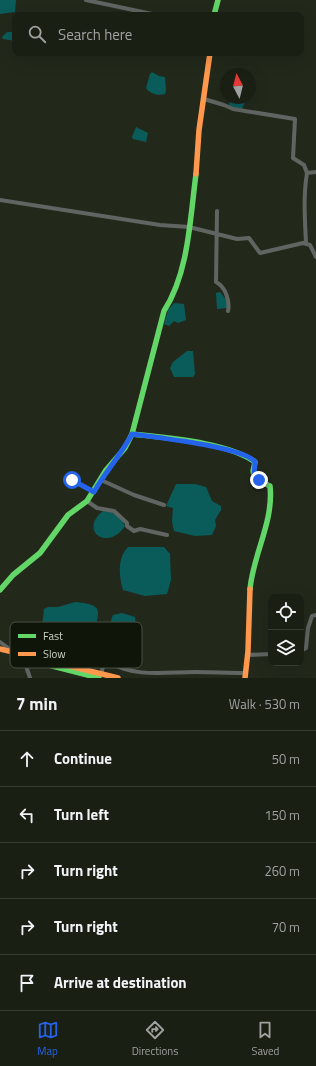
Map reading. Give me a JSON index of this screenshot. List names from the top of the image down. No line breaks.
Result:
{"legend":["Fast","Slow"],"north":"top","page":{"search":"Search here","heading":["7 min","Walk · 530 m"],"list":[["Continue","50 m"],["Turn left","150 m"],["Turn right","260 m"],["Turn right","70 m"],"Arrive at destination"],"nav":["Map","Directions","Saved"]}}
